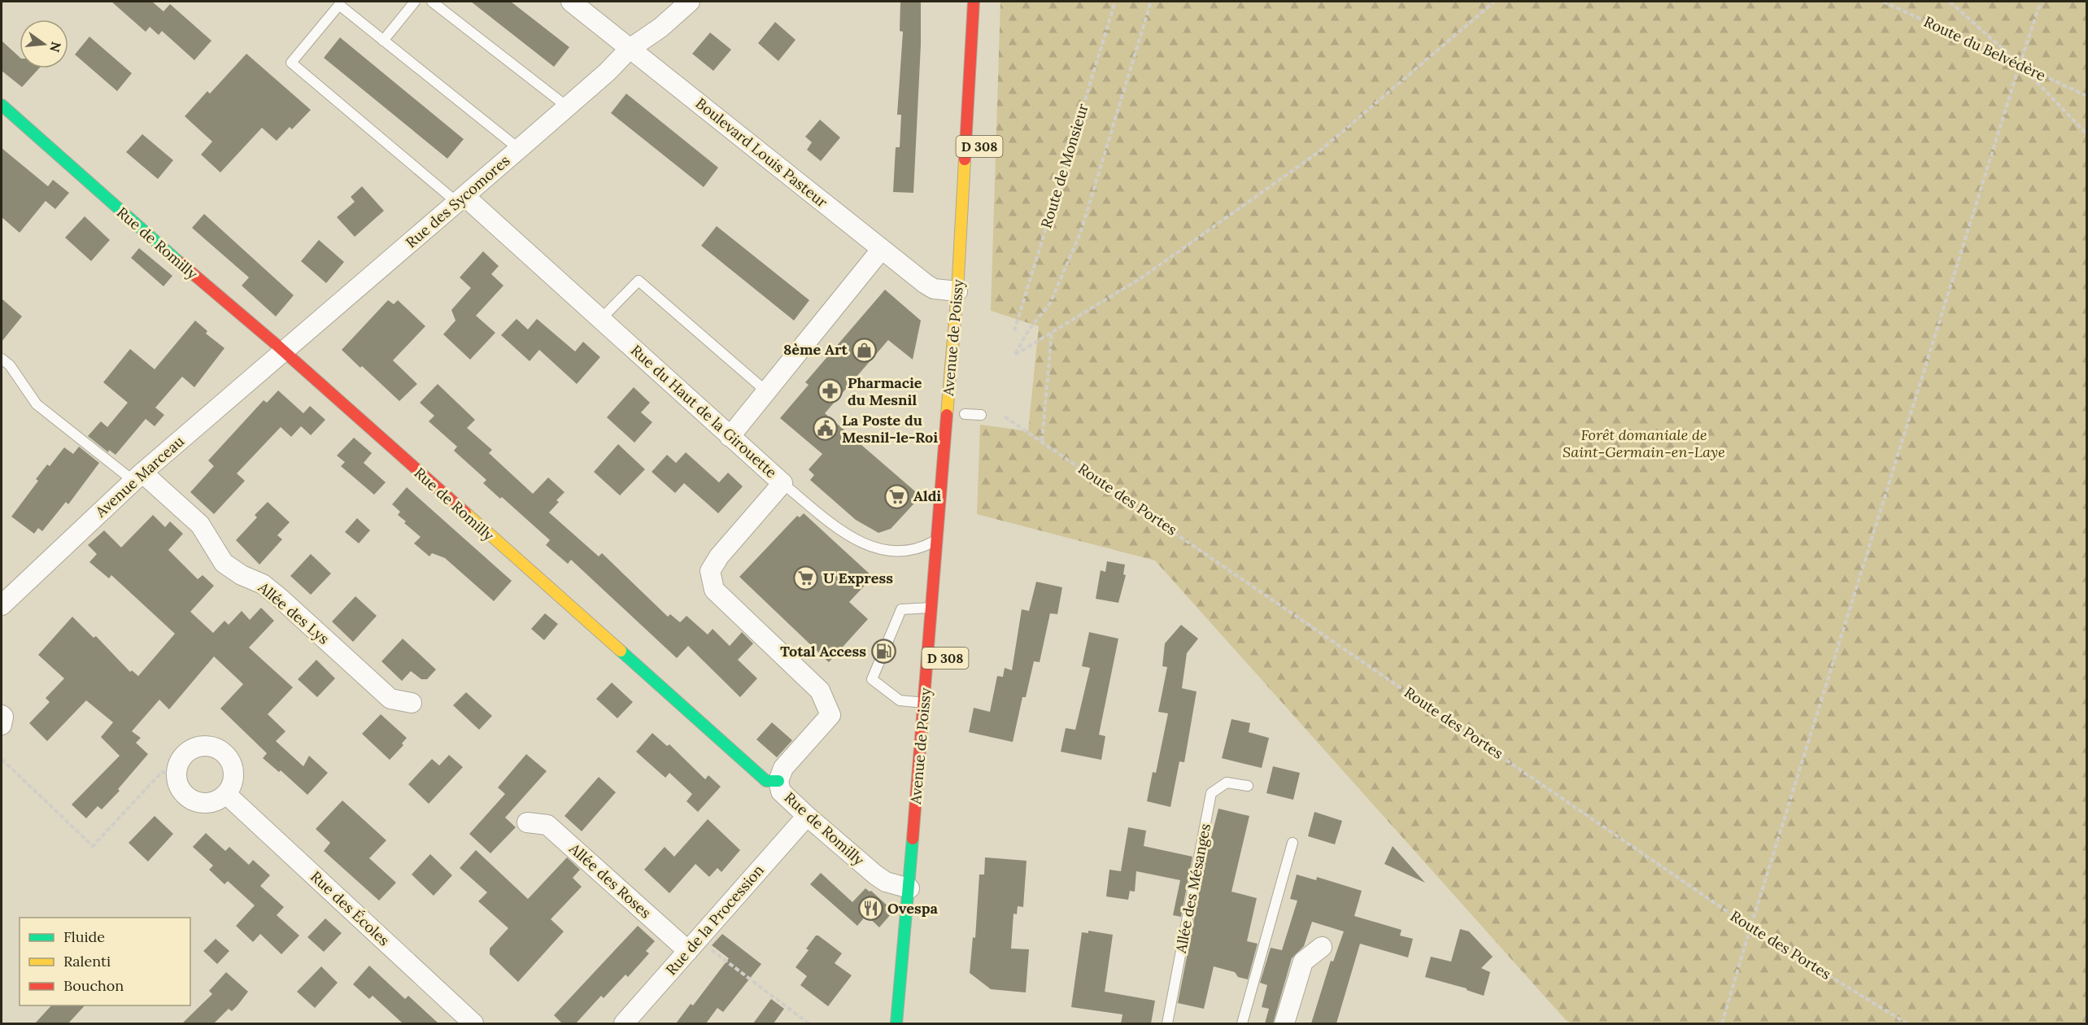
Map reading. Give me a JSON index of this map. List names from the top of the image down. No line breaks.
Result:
{"streets":{"main road":["D 308","Rue de Romilly","Avenue de Poissy"],"street":["Boulevard Louis Pasteur","Rue des Sycomores","Rue du Haut de la Girouette","Avenue Marceau","Allée des Lys","Allée des Roses","Rue des Écoles","Rue de la Procession"],"lane":["Allée des Mésanges"],"path":["Route du Belvédère","Route de Monsieur","Route des Portes"]},"crossings":[["Boulevard Louis Pasteur","Rue des Sycomores"],["Boulevard Louis Pasteur","Avenue de Poissy"],["Rue des Sycomores","Rue de Romilly"],["Rue des Sycomores","Rue du Haut de la Girouette"],["Rue des Sycomores","Avenue Marceau"],["Rue de Romilly","Avenue de Poissy"],["Rue de Romilly","Rue du Haut de la Girouette"],["Rue de Romilly","Avenue Marceau"],["Rue de Romilly","Rue de la Procession"],["Avenue Marceau","Allée des Lys"],["Allée des Roses","Rue de la Procession"]],"parks":["Forêt domaniale de Saint-Germain-en-Laye"],"places":{"shop":["8ème Art"],"pharmacy":["Pharmacie du Mesnil"],"public building":["La Poste du Mesnil-le-Roi"],"supermarket":["Aldi","U Express"],"fuel station":["Total Access"],"restaurant":["Ovespa"]},"legend":["Fluide","Ralenti","Bouchon"],"north":"right"}
